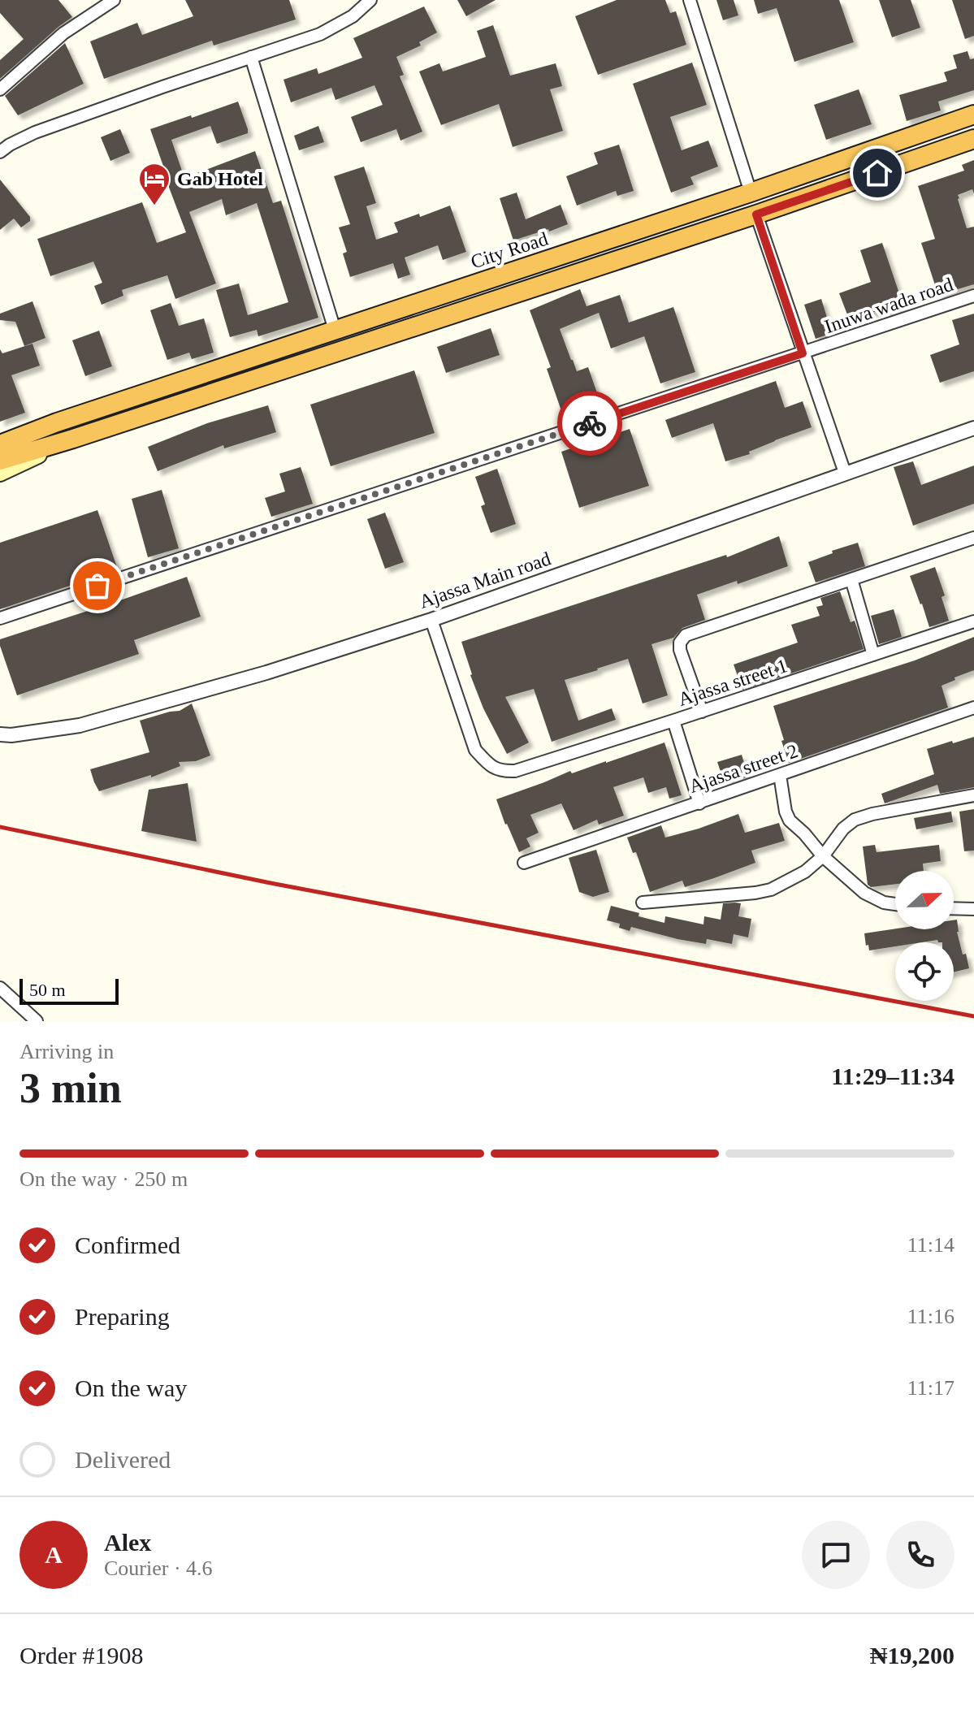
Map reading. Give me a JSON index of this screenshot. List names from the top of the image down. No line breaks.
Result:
{"streets":{"highway":["City Road"],"street":["Inuwa wada road","Ajassa Main road","Ajassa street 1","Ajassa street 2"]},"crossings":[["Ajassa Main road","Ajassa street 1"]],"places":{"hotel":["Gab Hotel"]},"scale_bar":"50 m","north":"right","page":{"scale":"50 m","heading":["3 min","Arriving in","11:29–11:34"],"panel":["Alex","Courier · 4.6","Order #1908","₦19,200"],"bar":"On the way · 250 m","list":[["Confirmed","11:14"],["Preparing","11:16"],["On the way","11:17"],"Delivered"],"round":"A"}}
